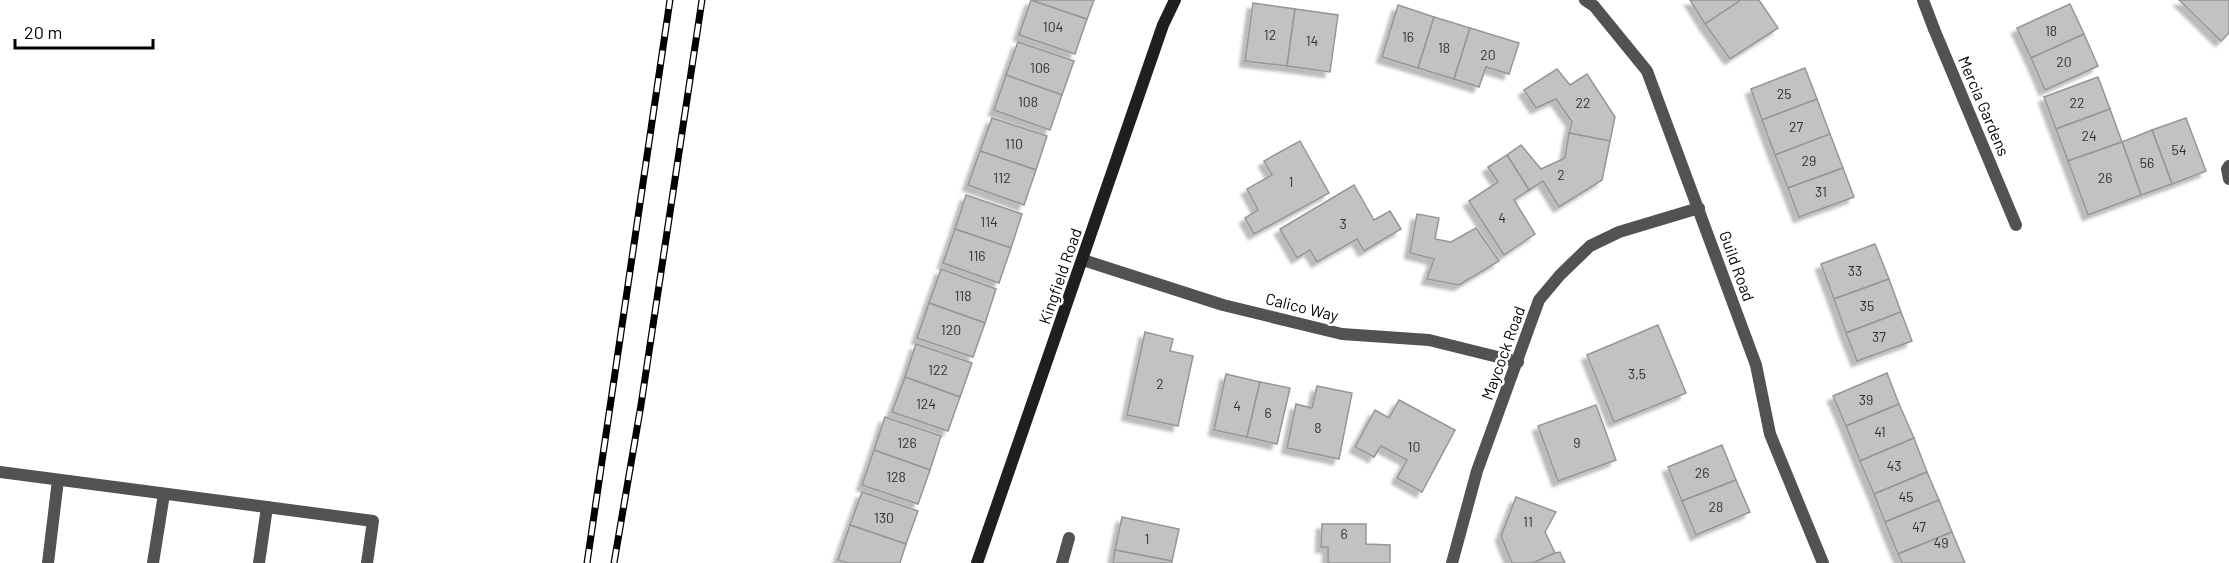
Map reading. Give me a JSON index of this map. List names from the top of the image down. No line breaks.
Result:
{"streets":{"street":["Mercia Gardens","Guild Road","Kingfield Road","Calico Way","Maycock Road"]},"crossings":[["Guild Road","Maycock Road"],["Kingfield Road","Calico Way"],["Calico Way","Maycock Road"]],"house_numbers":["104","18","12","16","14","18","20","20","106","25","108","22","22","27","24","110","54","29","56","2","112","26","1","31","4","114","3","116","33","118","35","120","37","122","3,5","2","39","124","4","6","8","41","126","9","10","43","26","128","45","28","130","11","47","6","1","49"],"scale_bar":"20 m"}
